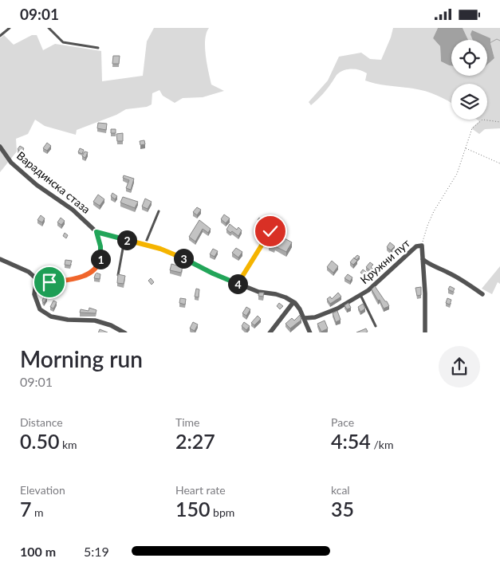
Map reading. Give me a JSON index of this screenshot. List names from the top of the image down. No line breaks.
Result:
{"streets":{"street":["Варадинска стаза","Кружни пут"]},"page":{"status":"09:01","pins":["2","3","1","4"],"heading":["Morning run","09:01"],"stats":[["Distance","0.50 km"],["Time","2:27"],["Pace","4:54 /km"],["Elevation","7 m"],["Heart rate","150 bpm"],["kcal","35"]],"list":[{"name":"100 m","note":"5:19"}]}}
